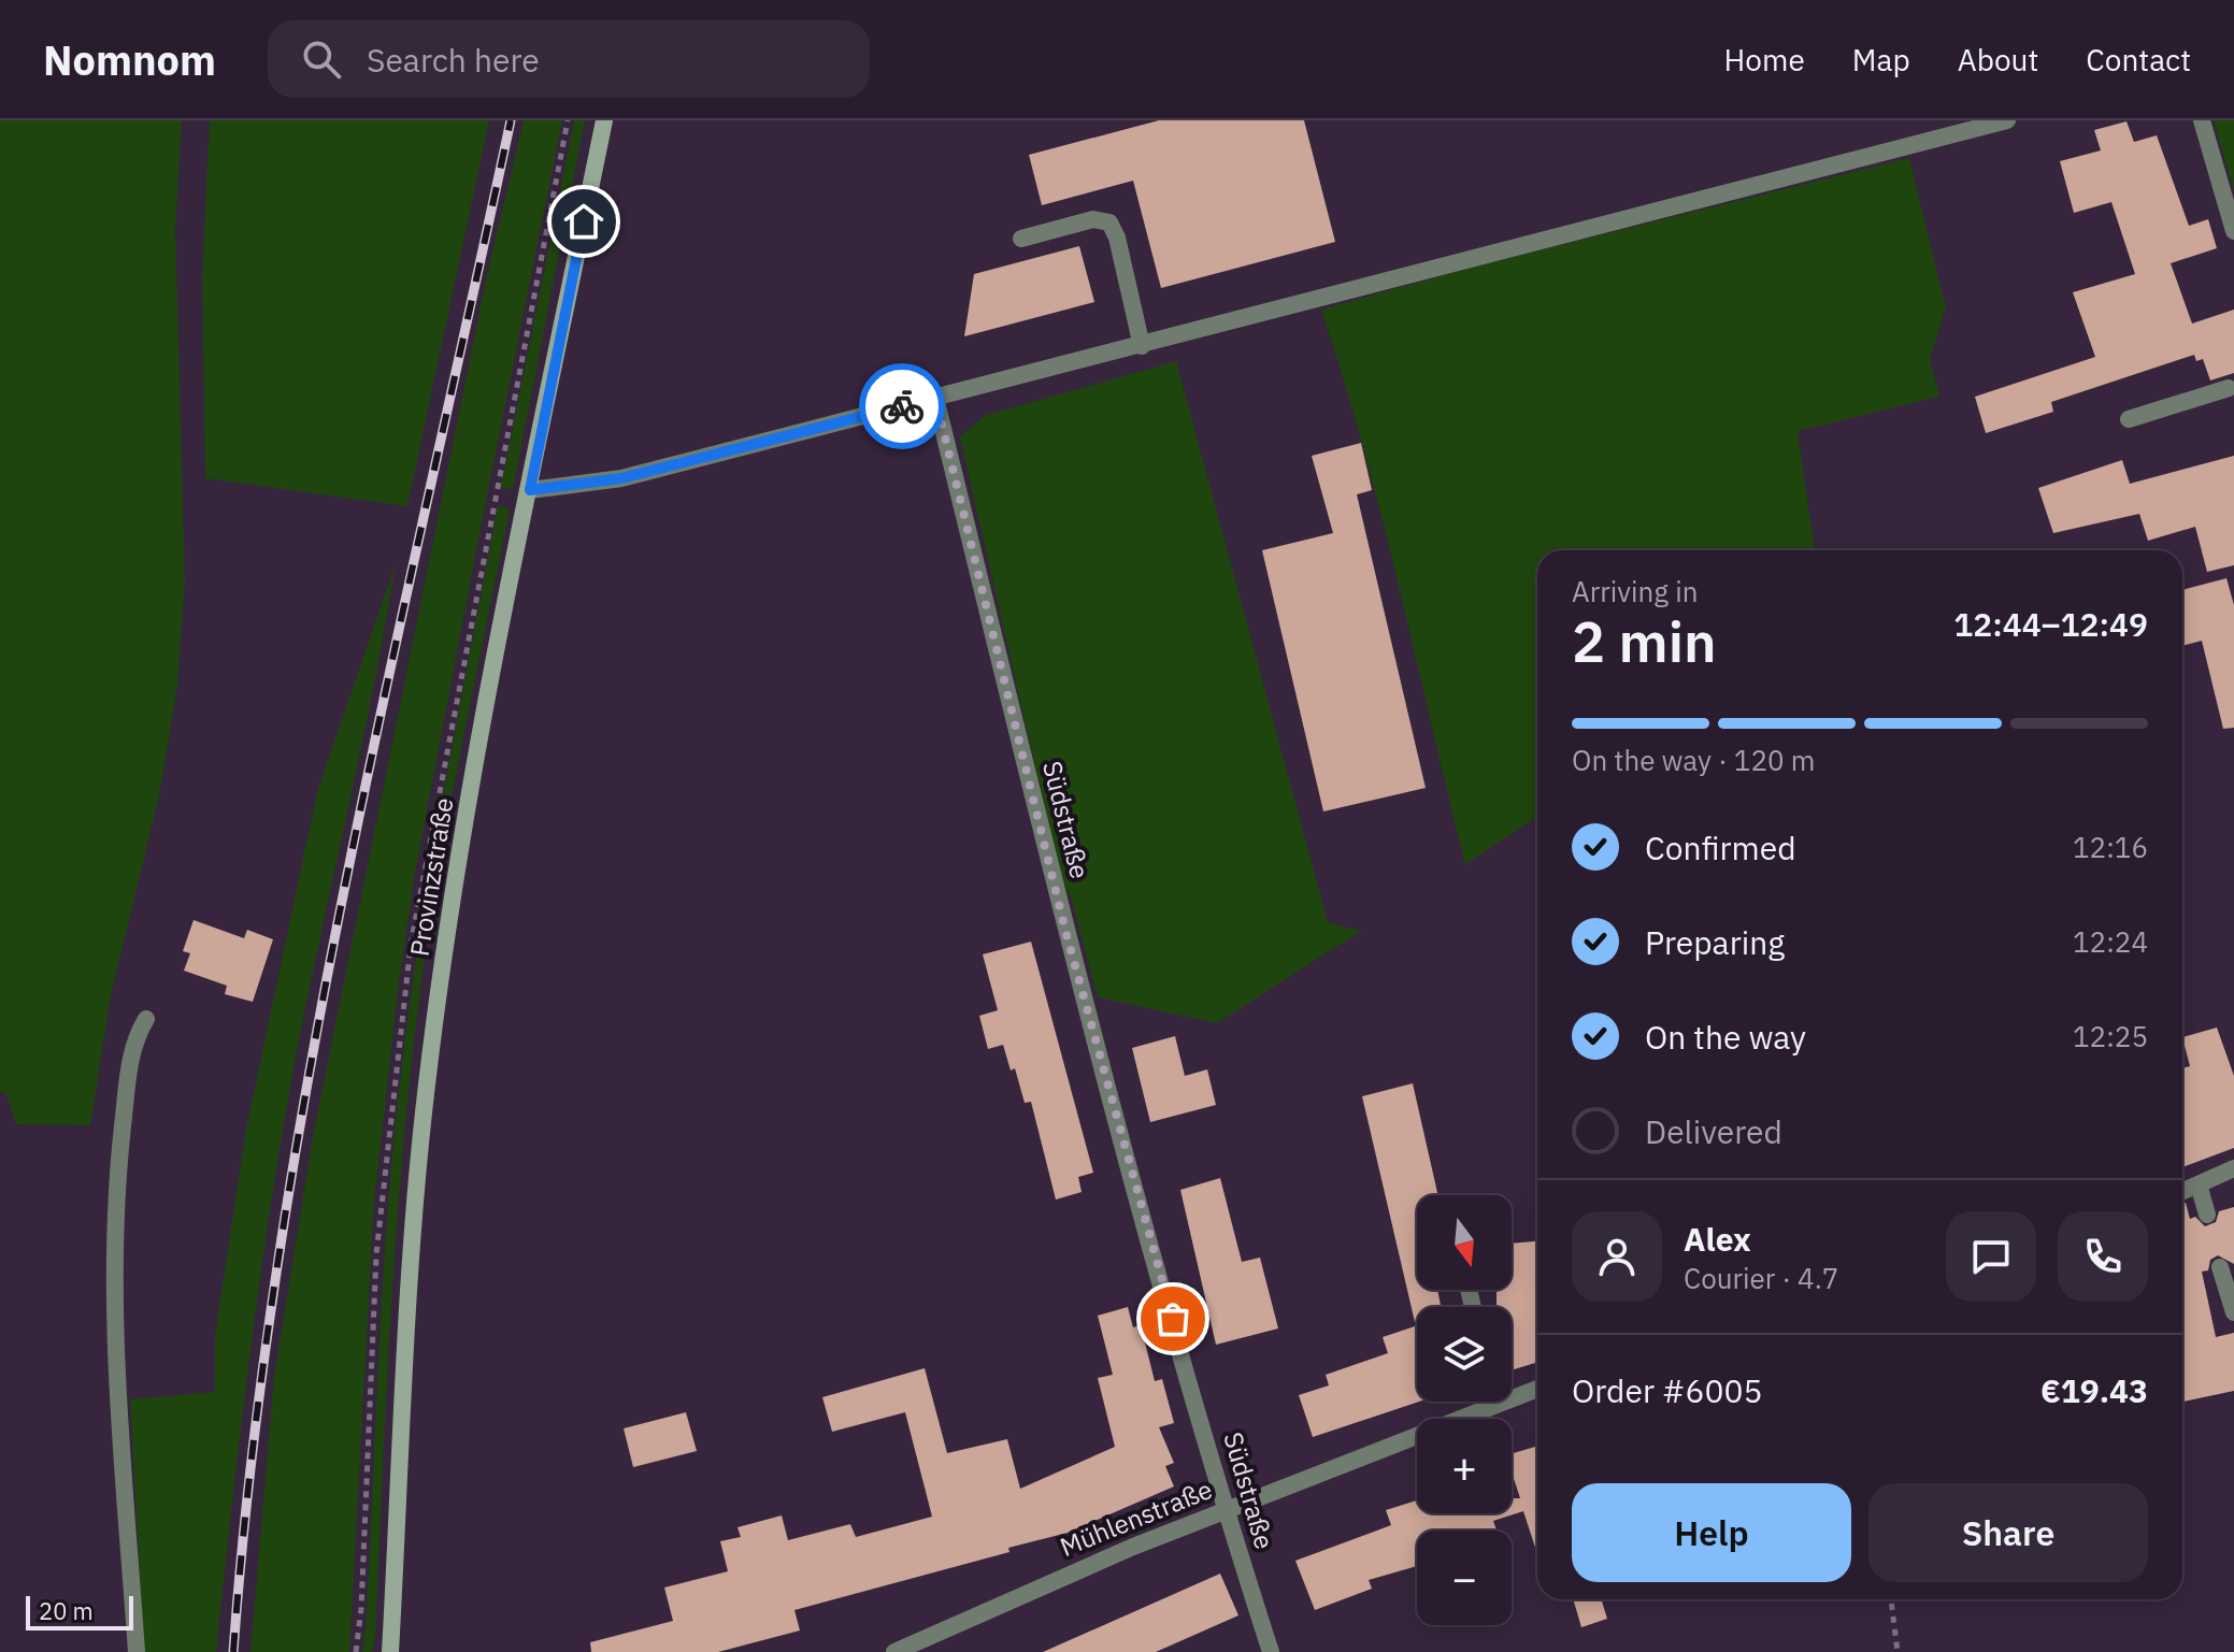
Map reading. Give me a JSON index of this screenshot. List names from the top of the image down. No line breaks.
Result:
{"streets":{"main road":["Provinzstraße"],"street":["Südstraße","Mühlenstraße"]},"crossings":[["Südstraße","Mühlenstraße"]],"scale_bar":"20 m","north":"bottom","page":{"header":"Nomnom","search":"Search here","nav":["Home","Map","About","Contact"],"heading":["2 min","Arriving in","12:44–12:49"],"panel":["Alex","Courier · 4.7","Order #6005","€19.43"],"bar":"On the way · 120 m","list":[["Confirmed","12:16"],["Preparing","12:24"],["On the way","12:25"],"Delivered"],"map_buttons":["+","−"],"buttons":["Help","Share"],"scale":"20 m"}}
